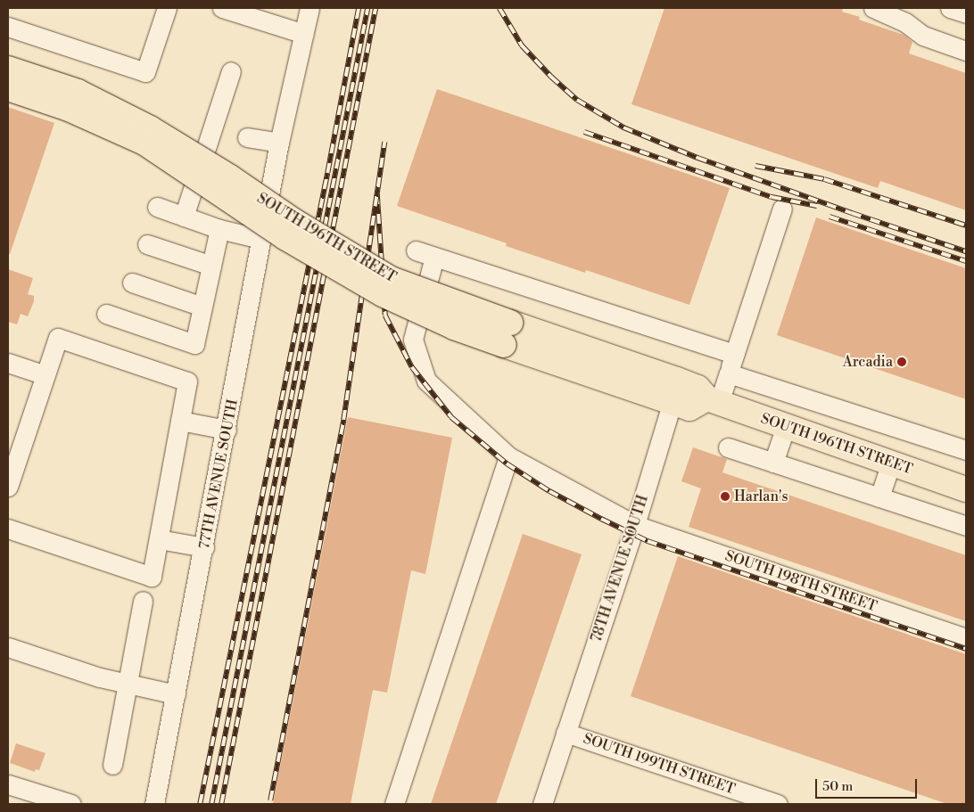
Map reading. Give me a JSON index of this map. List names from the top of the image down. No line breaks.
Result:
{"streets":{"main road":["SOUTH 196TH STREET"],"street":["77TH AVENUE SOUTH","78TH AVENUE SOUTH","SOUTH 198TH STREET","SOUTH 199TH STREET"]},"crossings":[["SOUTH 196TH STREET","78TH AVENUE SOUTH"],["78TH AVENUE SOUTH","SOUTH 198TH STREET"],["78TH AVENUE SOUTH","SOUTH 199TH STREET"]],"places":["Arcadia","Harlan's"],"scale_bar":"50 m"}
